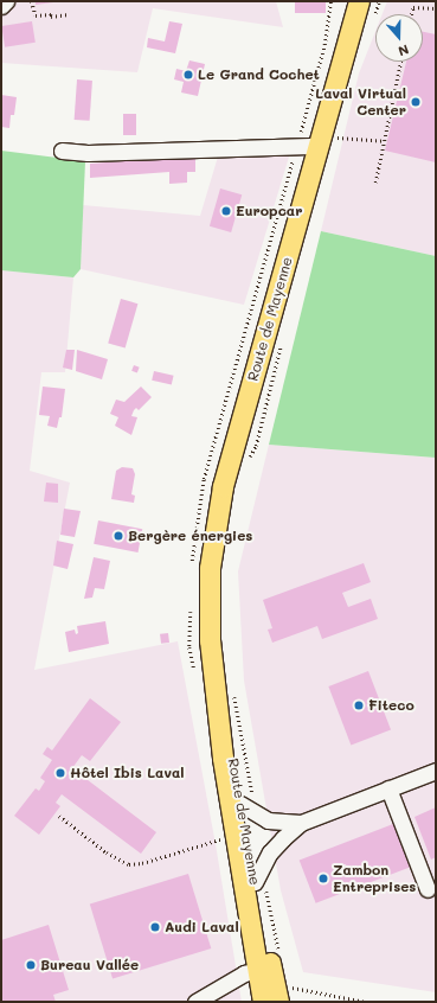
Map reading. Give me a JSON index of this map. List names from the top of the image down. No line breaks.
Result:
{"streets":{"main road":["Route de Mayenne"]},"places":["Le Grand Cochet","Laval Virtual Center","Europcar","Bergère énergies","Fiteco","Hôtel Ibis Laval","Zambon Entreprises","Audi Laval","Bureau Vallée"],"north":"bottom"}
